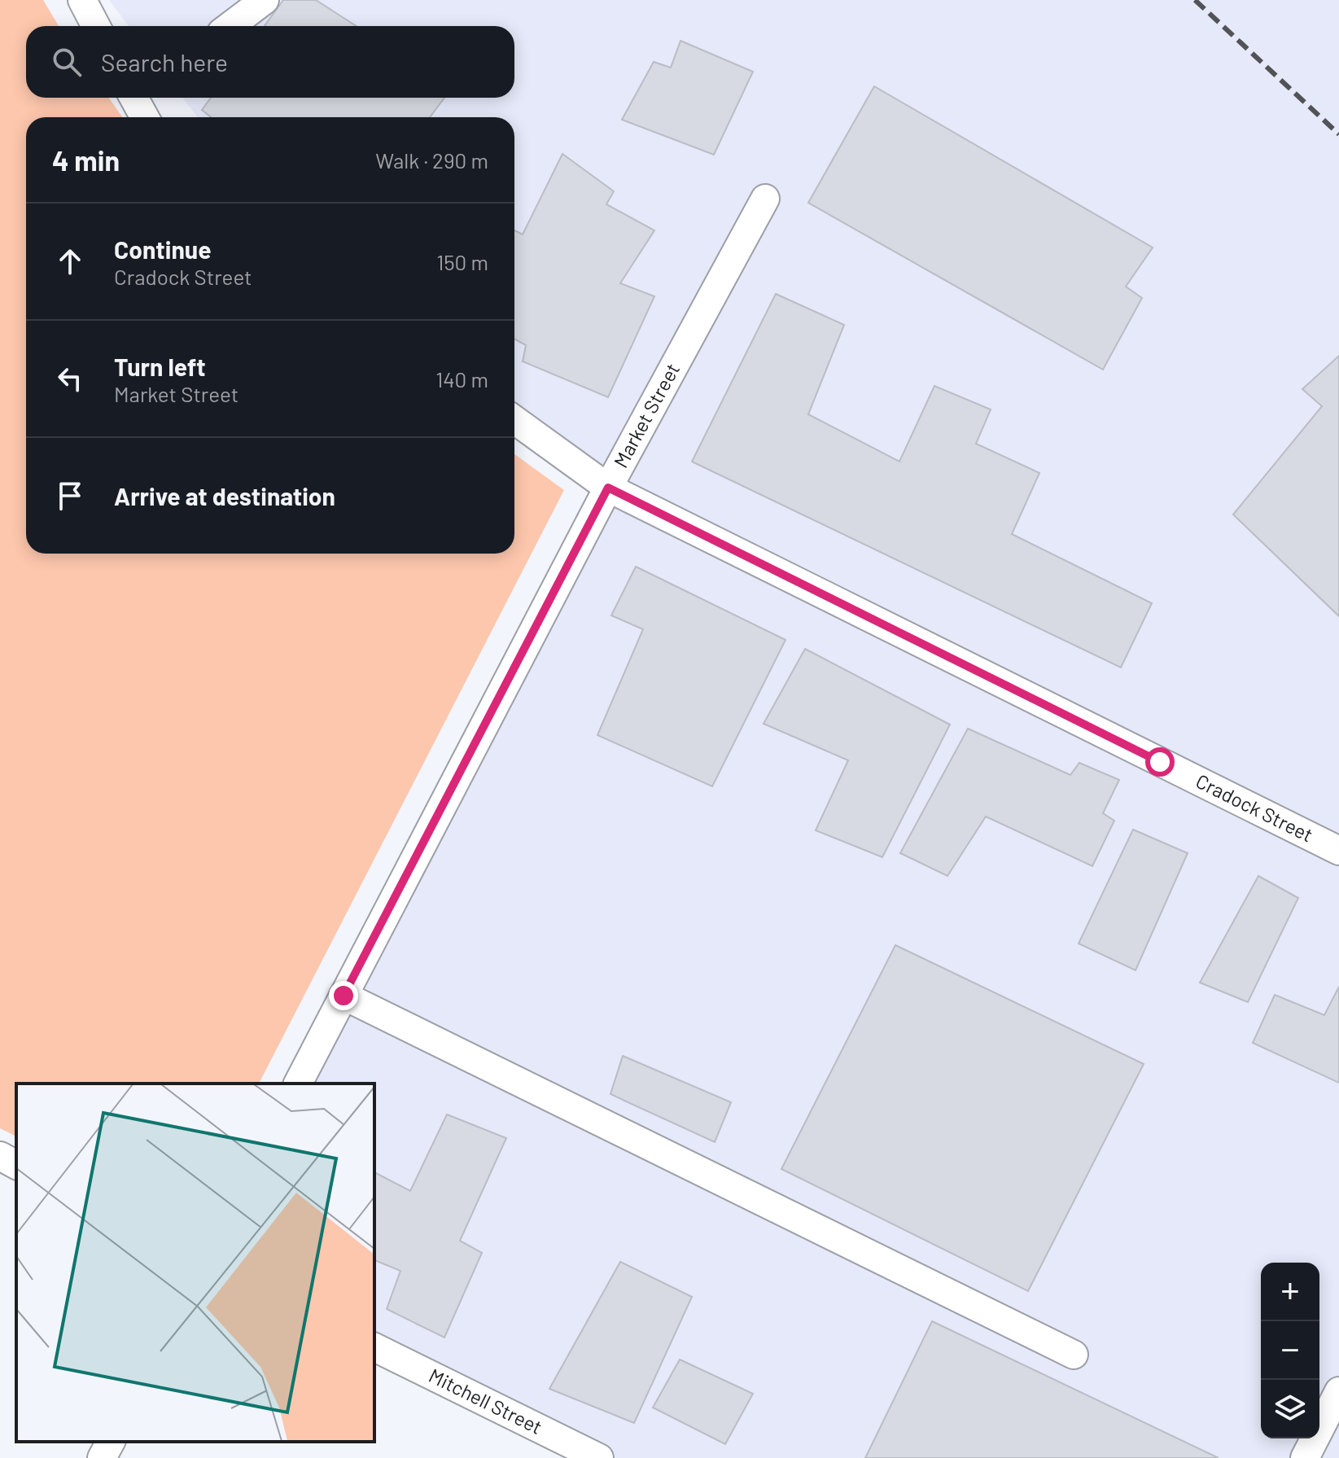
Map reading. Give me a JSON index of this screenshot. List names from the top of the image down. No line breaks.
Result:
{"streets":{"street":["Market Street","Cradock Street","Mitchell Street"]},"crossings":[["Market Street","Cradock Street"]],"page":{"search":"Search here","heading":["4 min","Walk · 290 m"],"list":[["Continue","Cradock Street","150 m"],["Turn left","Market Street","140 m"],"Arrive at destination"],"map_buttons":["+","−"]}}
